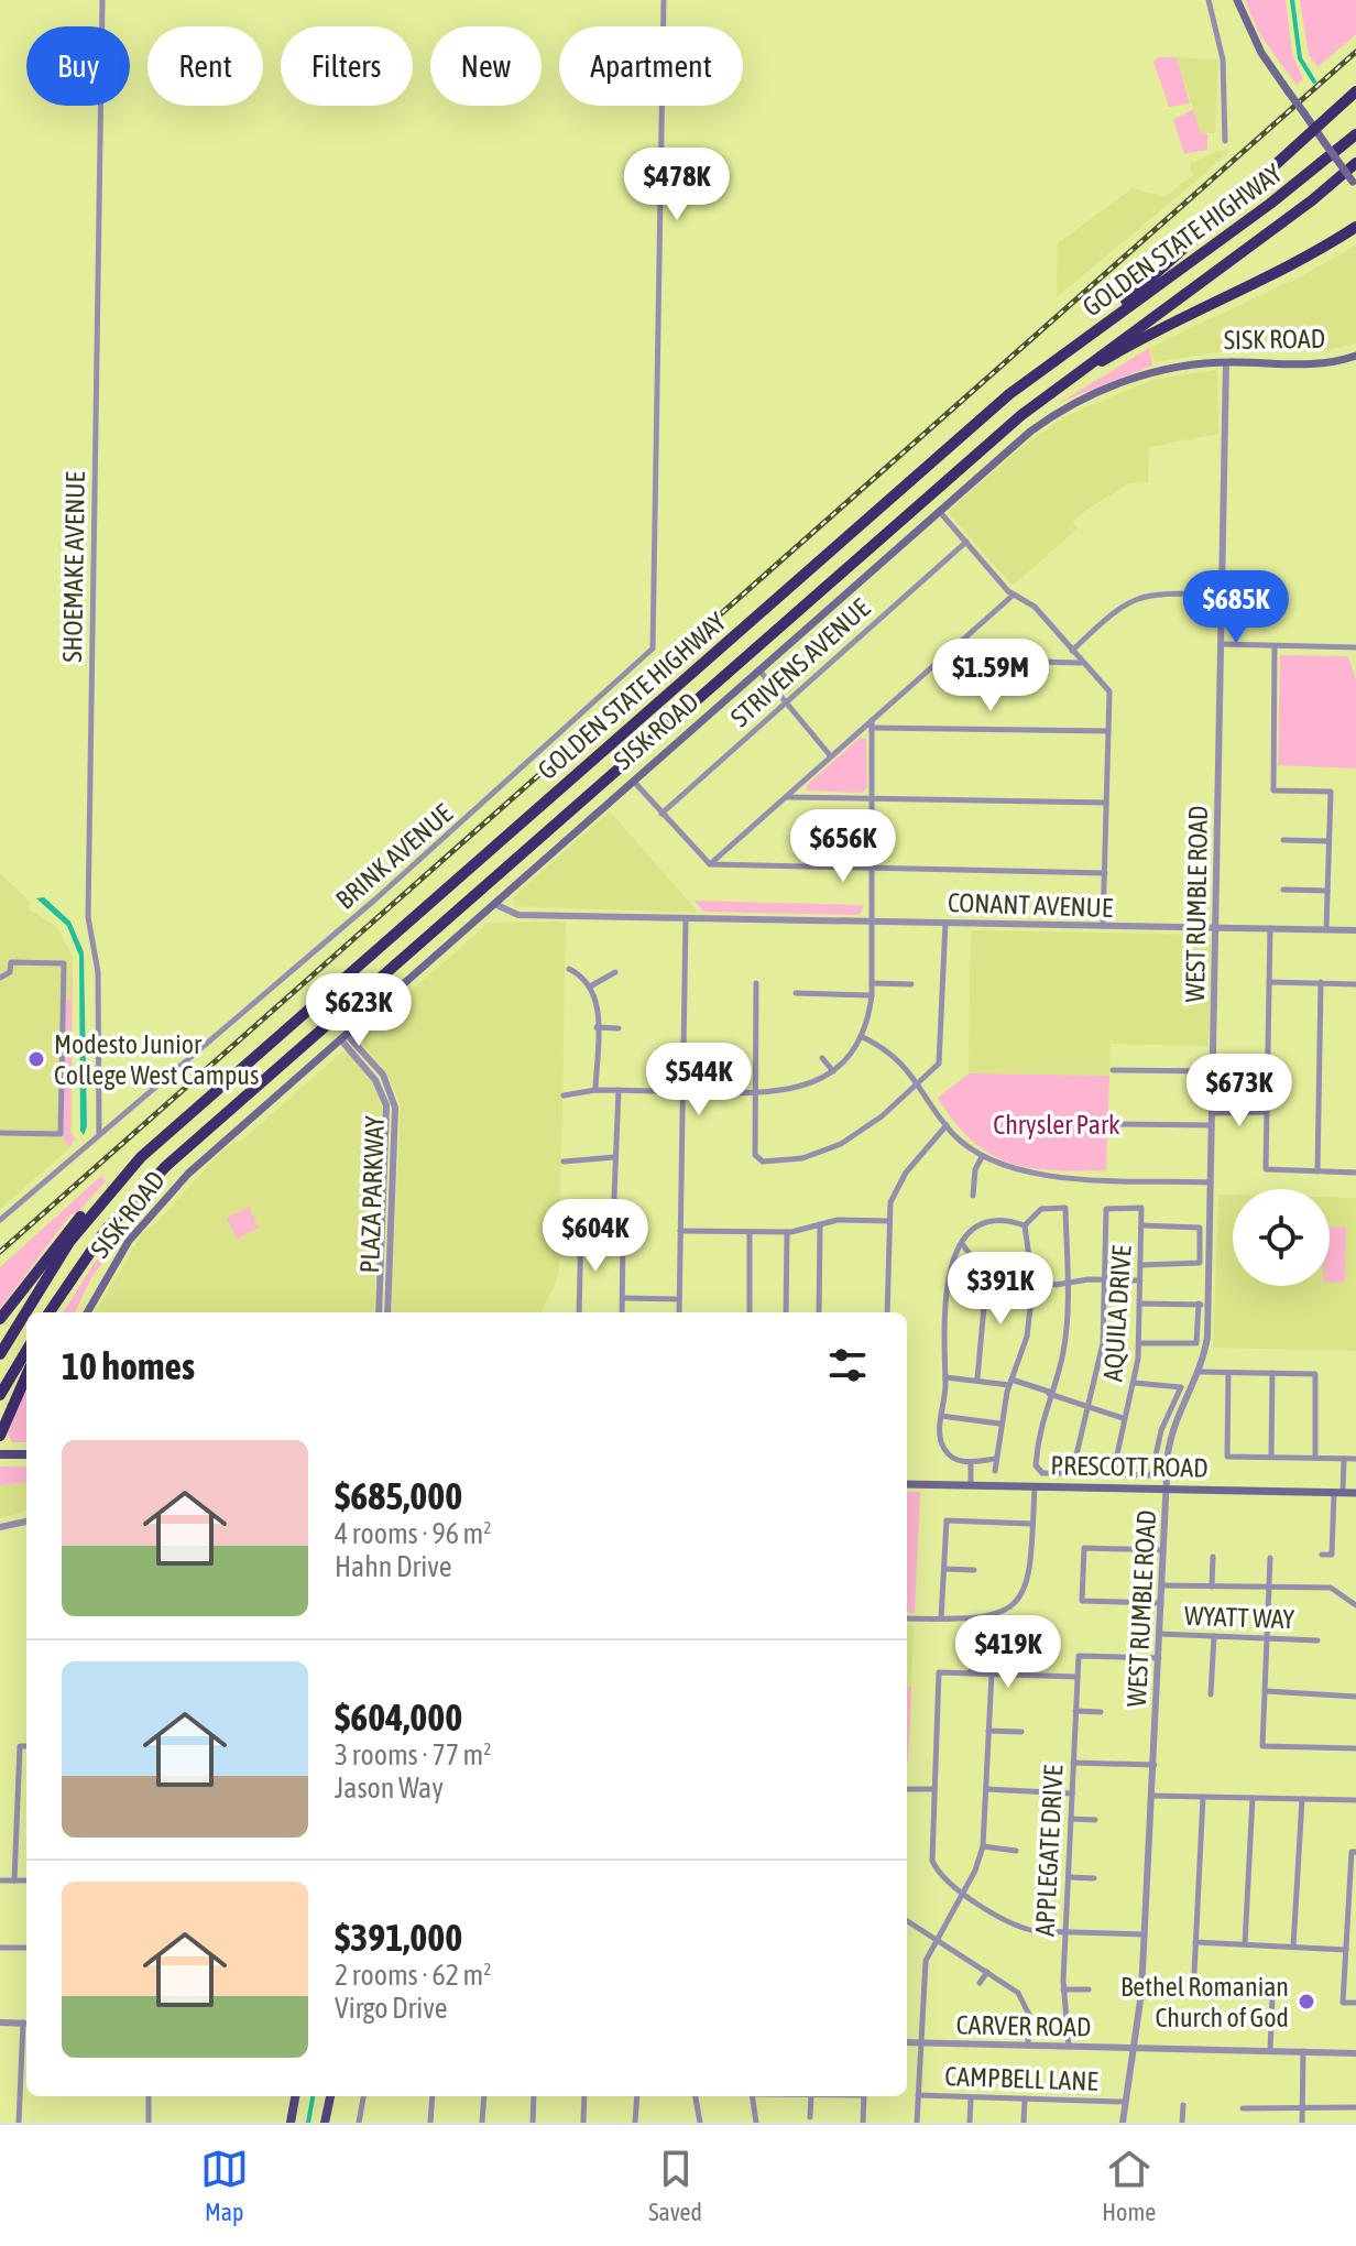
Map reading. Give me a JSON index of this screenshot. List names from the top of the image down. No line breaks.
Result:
{"streets":{"highway":["GOLDEN STATE HIGHWAY"],"main road":["SISK ROAD","PRESCOTT ROAD"],"street":["SHOEMAKE AVENUE","STRIVENS AVENUE","BRINK AVENUE","WEST RUMBLE ROAD","CONANT AVENUE","PLAZA PARKWAY","AQUILA DRIVE","WYATT WAY","APPLEGATE DRIVE","CARVER ROAD","CAMPBELL LANE"]},"crossings":[["SISK ROAD","WEST RUMBLE ROAD"],["SISK ROAD","CONANT AVENUE"],["SISK ROAD","PLAZA PARKWAY"],["SHOEMAKE AVENUE","BRINK AVENUE"],["WEST RUMBLE ROAD","CONANT AVENUE"],["WEST RUMBLE ROAD","PRESCOTT ROAD"],["WEST RUMBLE ROAD","WYATT WAY"],["WEST RUMBLE ROAD","APPLEGATE DRIVE"],["WEST RUMBLE ROAD","CARVER ROAD"],["WEST RUMBLE ROAD","CAMPBELL LANE"],["APPLEGATE DRIVE","CARVER ROAD"]],"parks":["Chrysler Park"],"places":["Modesto Junior College West Campus","Bethel Romanian Church of God"],"page":{"chip":["Buy","Rent","Filters","New","Apartment"],"price":["$478K","$685K","$1.59M","$656K","$623K","$544K","$673K","$604K","$391K","$419K"],"heading":"10 homes","list":[{"name":"$685,000","note":"4 rooms · 96 m² · Hahn Drive"},{"name":"$604,000","note":"3 rooms · 77 m² · Jason Way"},{"name":"$391,000","note":"2 rooms · 62 m² · Virgo Drive"}],"tabs":["Map","Saved","Home"]}}
